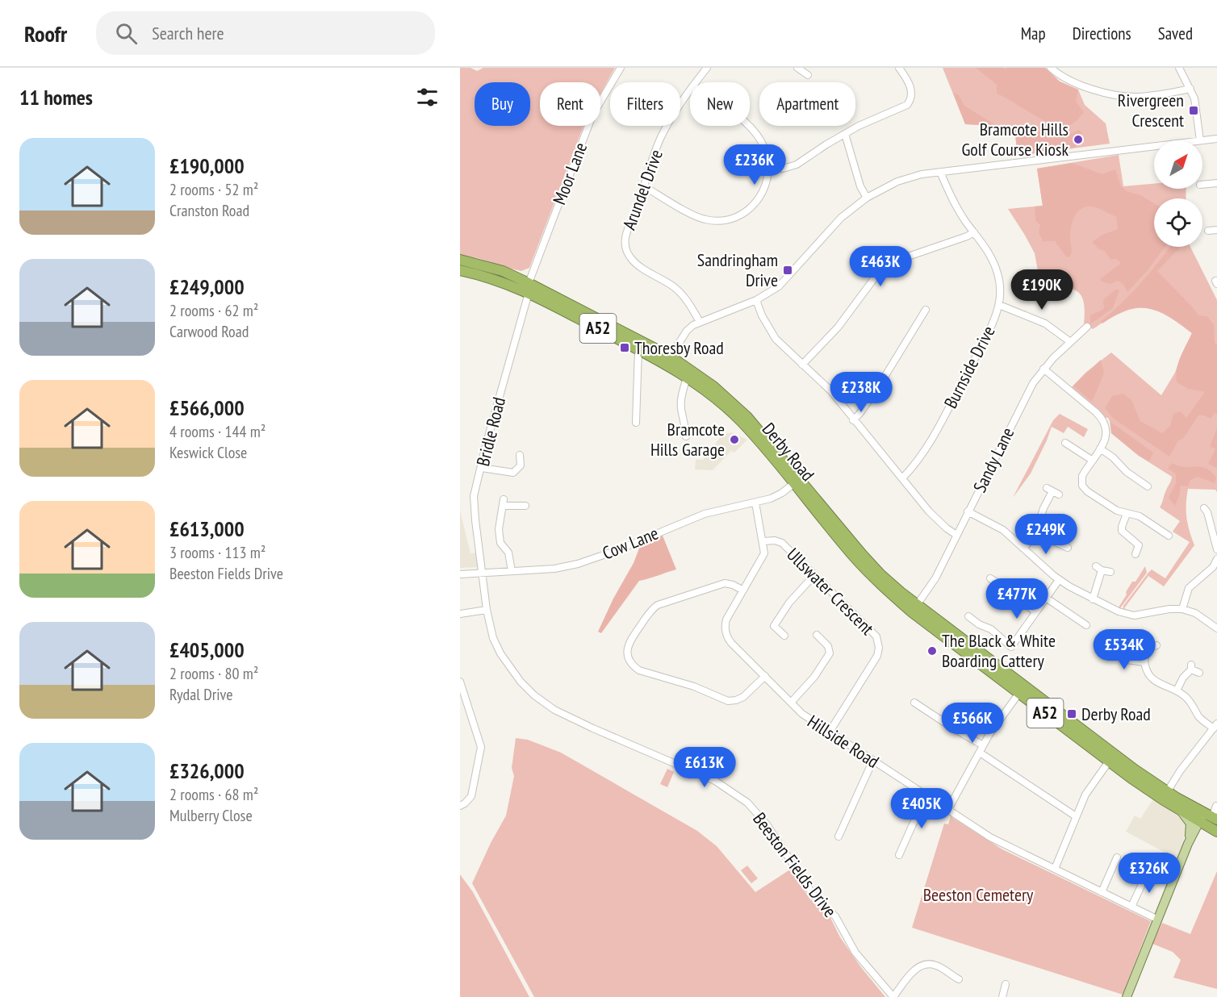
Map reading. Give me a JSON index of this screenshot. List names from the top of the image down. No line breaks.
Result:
{"streets":{"highway":["A52","Derby Road"],"street":["Moor Lane","Arundel Drive","Burnside Drive","Bridle Road","Sandy Lane","Cow Lane","Ullswater Crescent","Hillside Road","Beeston Fields Drive"]},"crossings":[["Moor Lane","Bridle Road"],["Moor Lane","Derby Road"],["Bridle Road","Derby Road"],["Bridle Road","Cow Lane"],["Bridle Road","Beeston Fields Drive"],["Derby Road","Sandy Lane"],["Derby Road","Cow Lane"],["Cow Lane","Hillside Road"],["Cow Lane","Beeston Fields Drive"],["Ullswater Crescent","Hillside Road"]],"parks":["Beeston Cemetery"],"places":{"transit":["Rivergreen Crescent","Sandringham Drive","Thoresby Road","Derby Road"],"other":["Bramcote Hills Golf Course Kiosk","Bramcote Hills Garage","The Black & White Boarding Cattery"]},"north":"top right","page":{"header":"Roofr","search":"Search here","nav":["Map","Directions","Saved"],"heading":"11 homes","chip":["Buy","Rent","Filters","New","Apartment"],"list":[{"name":"£190,000","note":"2 rooms · 52 m² · Cranston Road"},{"name":"£249,000","note":"2 rooms · 62 m² · Carwood Road"},{"name":"£566,000","note":"4 rooms · 144 m² · Keswick Close"},{"name":"£613,000","note":"3 rooms · 113 m² · Beeston Fields Drive"},{"name":"£405,000","note":"2 rooms · 80 m² · Rydal Drive"},{"name":"£326,000","note":"2 rooms · 68 m² · Mulberry Close"}],"price":["£236K","£463K","£190K","£238K","£249K","£477K","£534K","£566K","£613K","£405K","£326K"]}}
